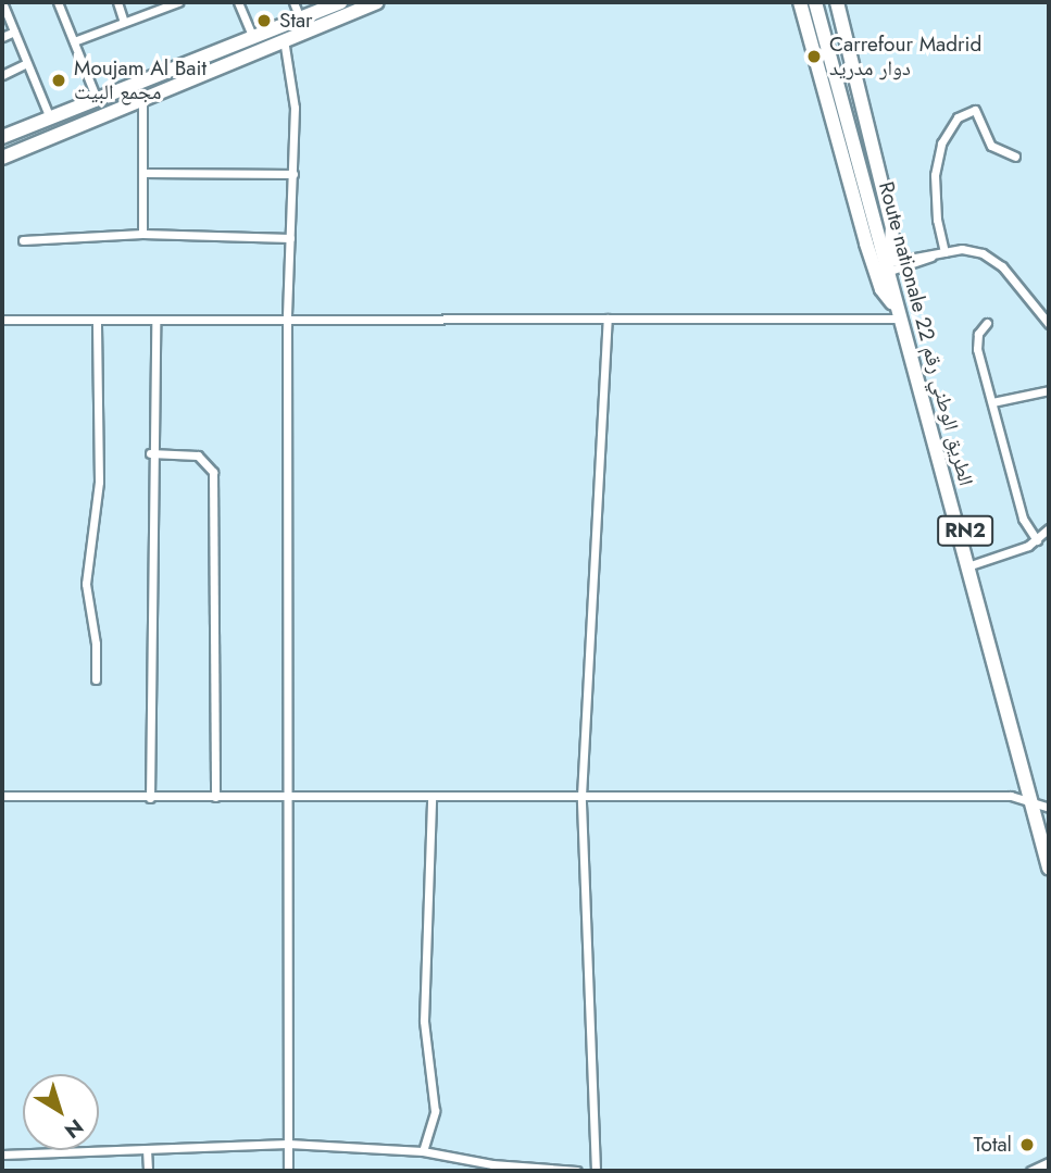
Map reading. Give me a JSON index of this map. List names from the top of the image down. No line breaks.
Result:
{"streets":{"highway":["Route nationale 22 الطريق الوطني رقم","RN2"]},"crossings":[["Route nationale 22 الطريق الوطني رقم","RN2"]],"places":["Star","Carrefour Madrid دوار مدريد","Moujam Al Bait مجمع البيت","Total"],"north":"bottom right"}
